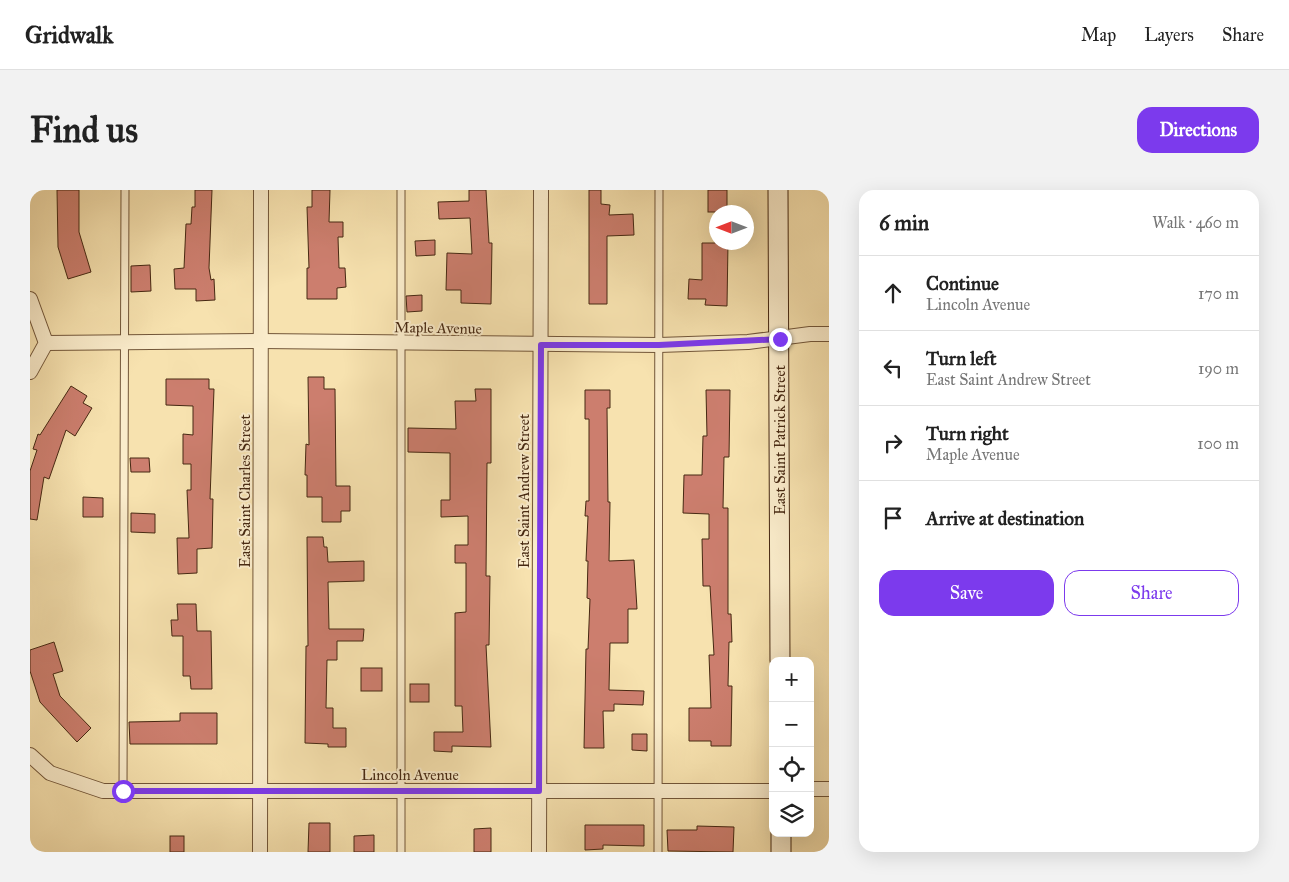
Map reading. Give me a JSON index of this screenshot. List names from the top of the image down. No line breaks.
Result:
{"streets":{"main road":["East Saint Patrick Street"],"street":["Maple Avenue","East Saint Charles Street","East Saint Andrew Street","Lincoln Avenue"]},"crossings":[["Maple Avenue","East Saint Patrick Street"],["Maple Avenue","East Saint Charles Street"],["Maple Avenue","East Saint Andrew Street"],["East Saint Charles Street","Lincoln Avenue"],["East Saint Andrew Street","Lincoln Avenue"]],"north":"left","page":{"header":"Gridwalk","nav":["Map","Layers","Share"],"buttons":["Directions",["Save","Share"]],"title":"Find us","heading":["6 min","Walk · 460 m"],"list":[["Continue","Lincoln Avenue","170 m"],["Turn left","East Saint Andrew Street","190 m"],["Turn right","Maple Avenue","100 m"],"Arrive at destination"],"map_buttons":["+","−"]}}
